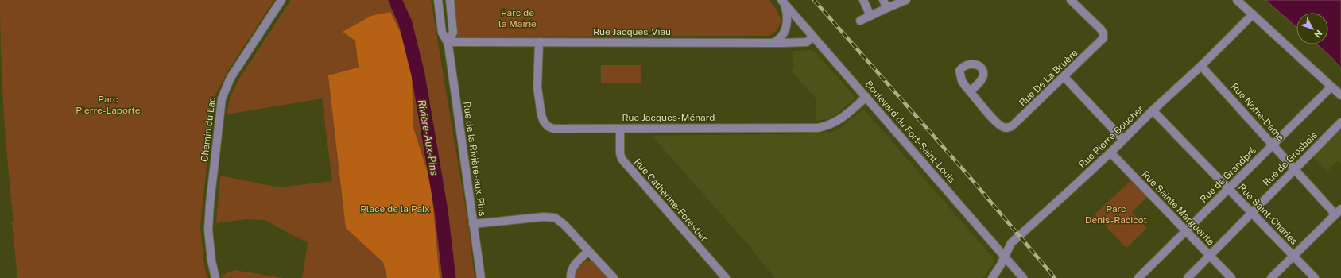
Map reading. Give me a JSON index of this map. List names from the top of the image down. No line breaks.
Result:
{"streets":{"street":["Rue Jacques-Viau","Rue De La Bruère","Rue Notre-Dame","Rue Jacques-Ménard","Chemin du Lac","Boulevard du Fort-Saint-Louis","Rue Pierre Boucher","Rue de la Rivière-aux-Pins","Rue de Grosbois","Rue de Grandpré","Rue Catherine-Forestier","Rue Sainte Marguerite","Rue Saint-Charles"]},"crossings":[["Rue Jacques-Viau","Rue Jacques-Ménard"],["Rue Jacques-Viau","Boulevard du Fort-Saint-Louis"],["Rue Jacques-Viau","Rue de la Rivière-aux-Pins"],["Rue Notre-Dame","Rue Pierre Boucher"],["Rue Notre-Dame","Rue de Grosbois"],["Rue Notre-Dame","Rue de Grandpré"],["Rue Jacques-Ménard","Boulevard du Fort-Saint-Louis"],["Rue Jacques-Ménard","Rue Catherine-Forestier"],["Boulevard du Fort-Saint-Louis","Rue Pierre Boucher"],["Rue Pierre Boucher","Rue Sainte Marguerite"],["Rue Pierre Boucher","Rue Saint-Charles"],["Rue de Grosbois","Rue Sainte Marguerite"],["Rue de Grosbois","Rue Saint-Charles"],["Rue de Grandpré","Rue Sainte Marguerite"],["Rue de Grandpré","Rue Saint-Charles"]],"water":["Rivière-Aux-Pins"],"parks":["Parc de la Mairie","Parc Pierre-Laporte","Place de la Paix","Parc Denis-Racicot"],"north":"bottom right"}
